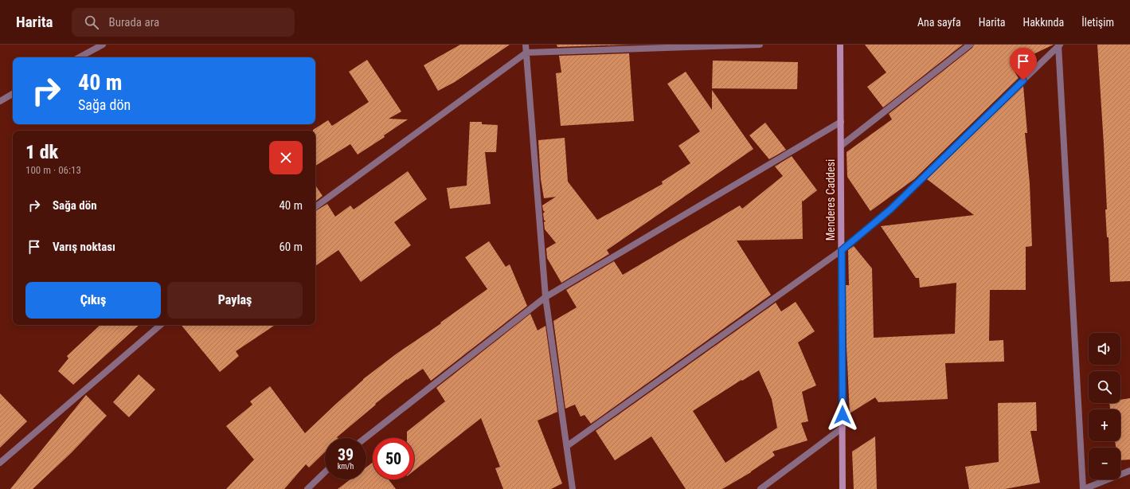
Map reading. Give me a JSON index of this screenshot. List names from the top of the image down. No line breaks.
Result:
{"streets":{"main road":["Menderes Caddesi"]},"page":{"header":"Harita","search":"Burada ara","nav":["Ana sayfa","Harita","Hakkında","İletişim"],"turn":["40 m","Sağa dön"],"heading":["1 dk","100 m · 06:13"],"list":[{"name":"Sağa dön","value":"40 m"},{"name":"Varış noktası","value":"60 m"}],"buttons":["Çıkış","Paylaş"],"map_buttons":["+","−"],"speed":"39 km/h","limit":"50"}}
